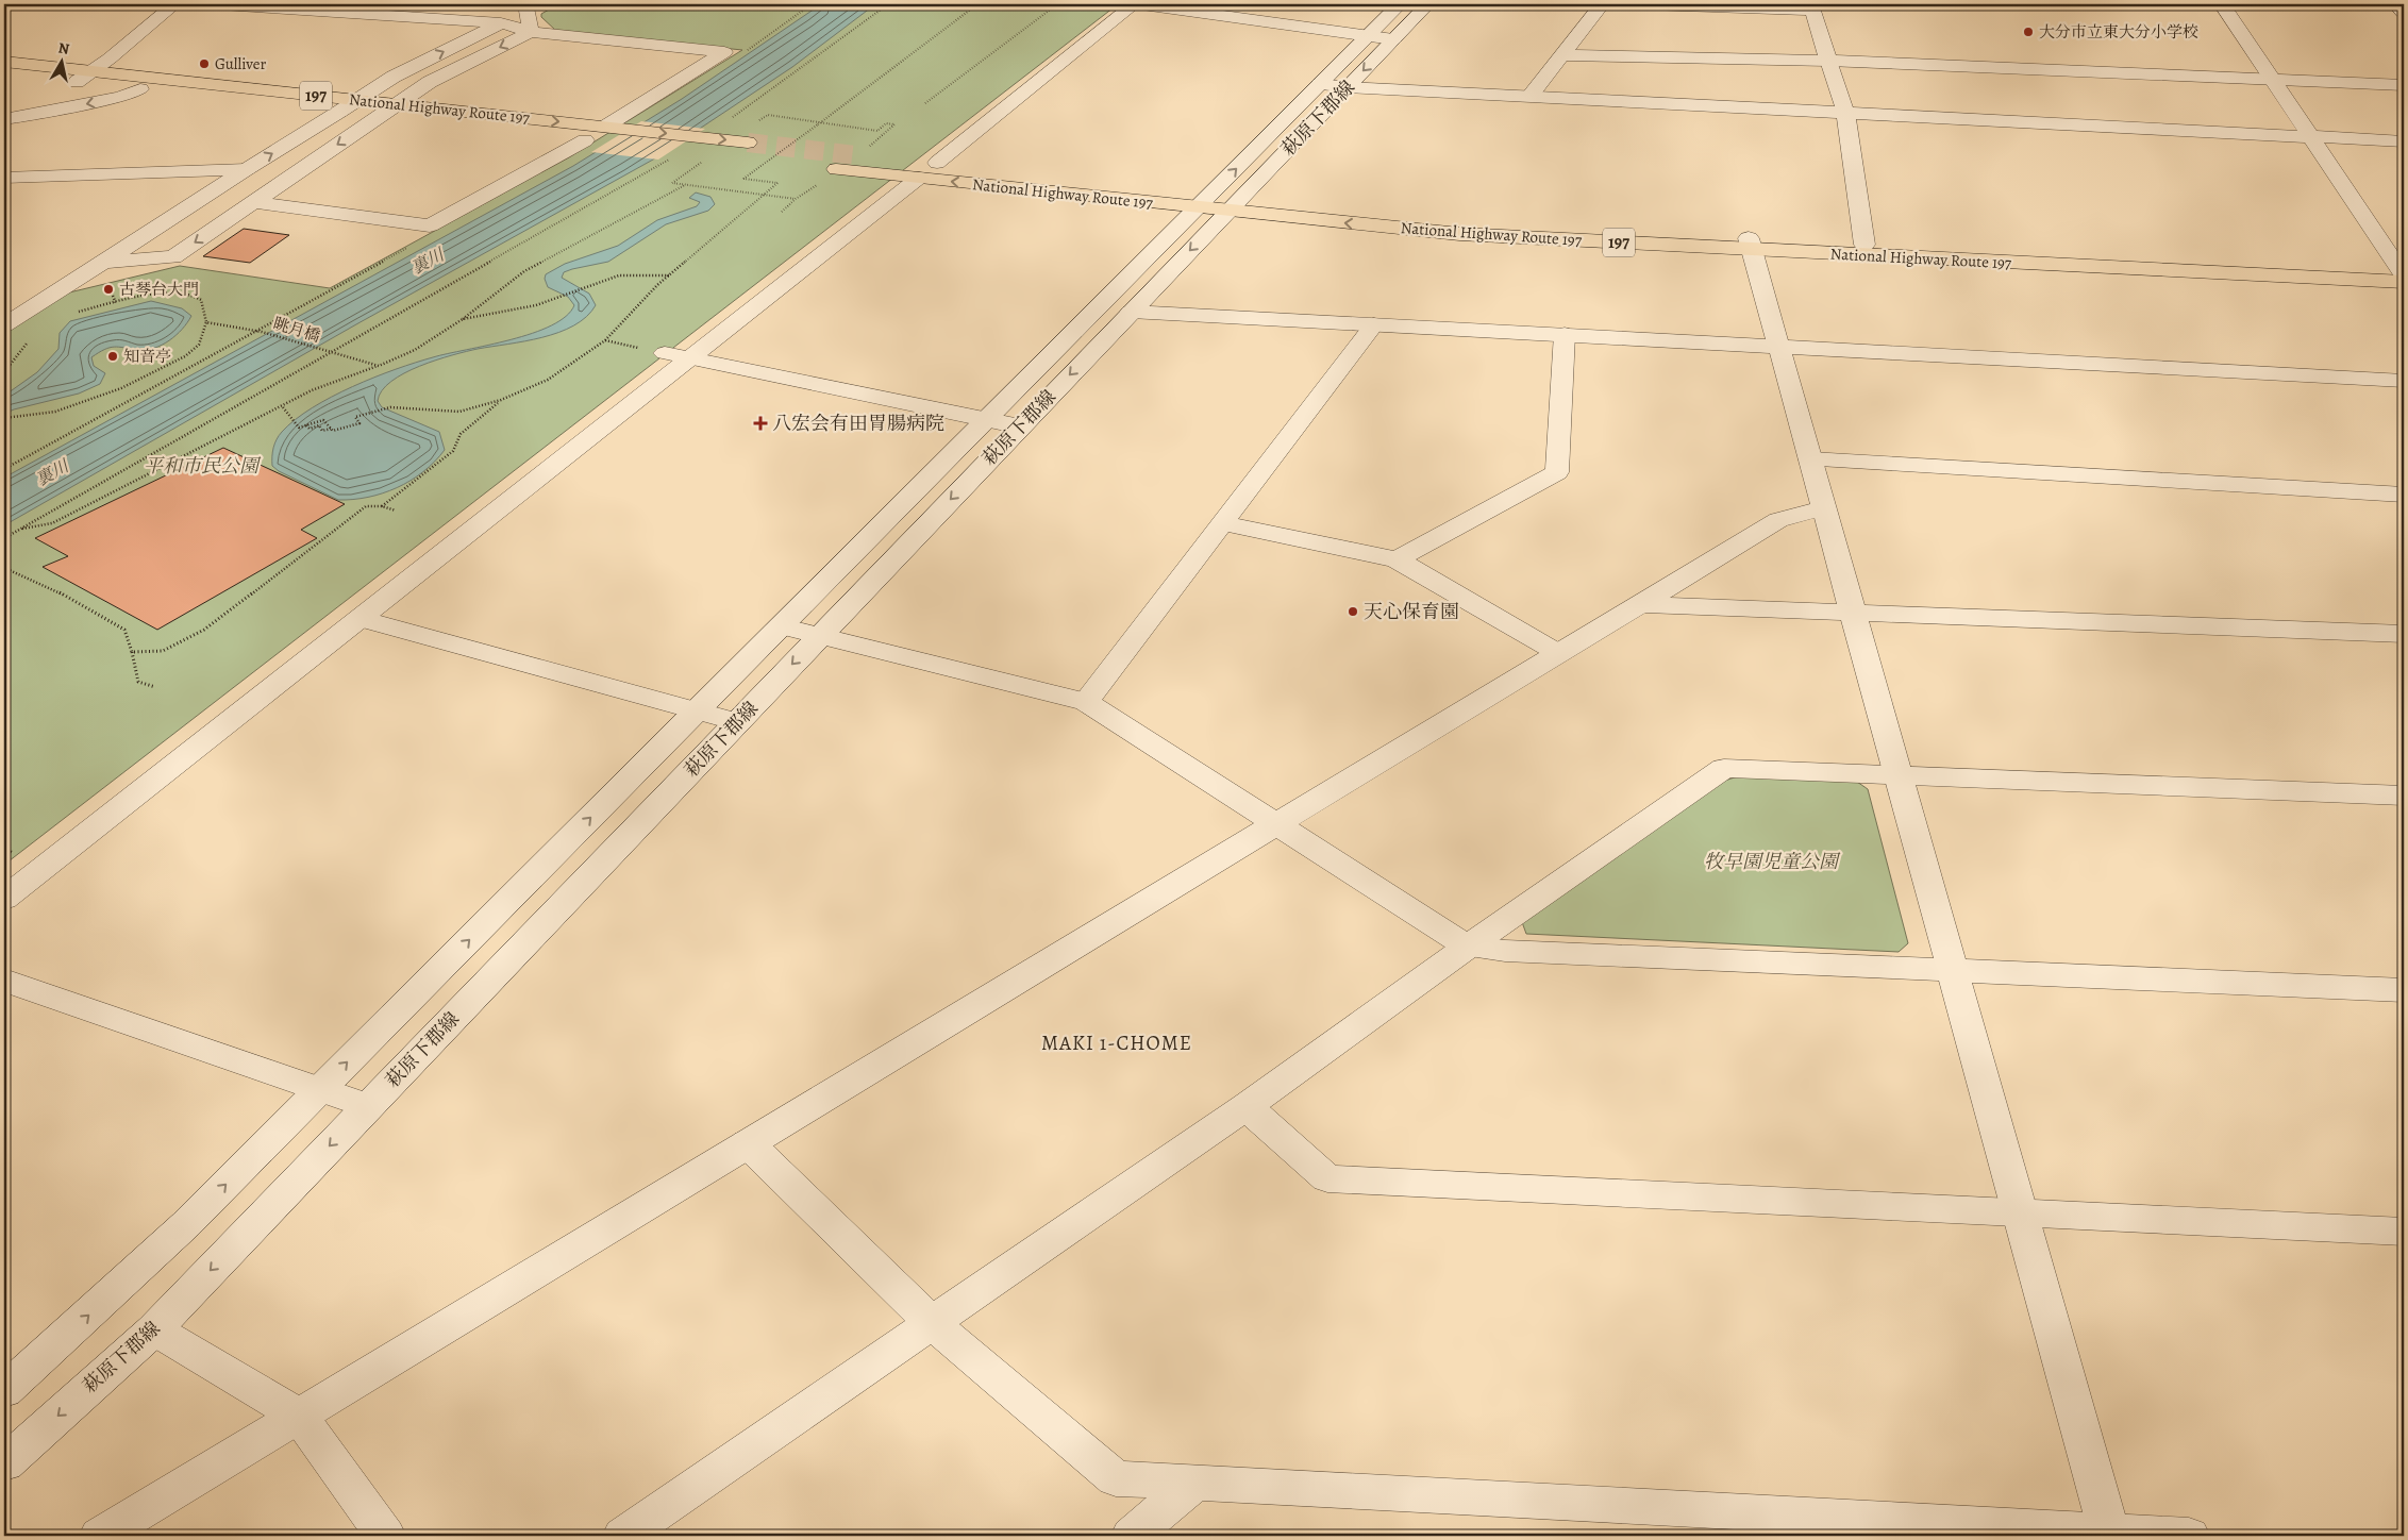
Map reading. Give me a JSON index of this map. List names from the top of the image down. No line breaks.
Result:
{"streets":{"highway":["197","National Highway Route 197"],"street":["萩原下郡線"],"path":["眺月橋"]},"crossings":[["National Highway Route 197","萩原下郡線"]],"districts":["MAKI 1-CHOME"],"water":["裏川"],"parks":["平和市民公園","牧早園児童公園"],"places":{"other":["大分市立東大分小学校","Gulliver","古琴台大門","知音亭","天心保育園"],"health":["八宏会有田胃腸病院"]},"north":"top"}
